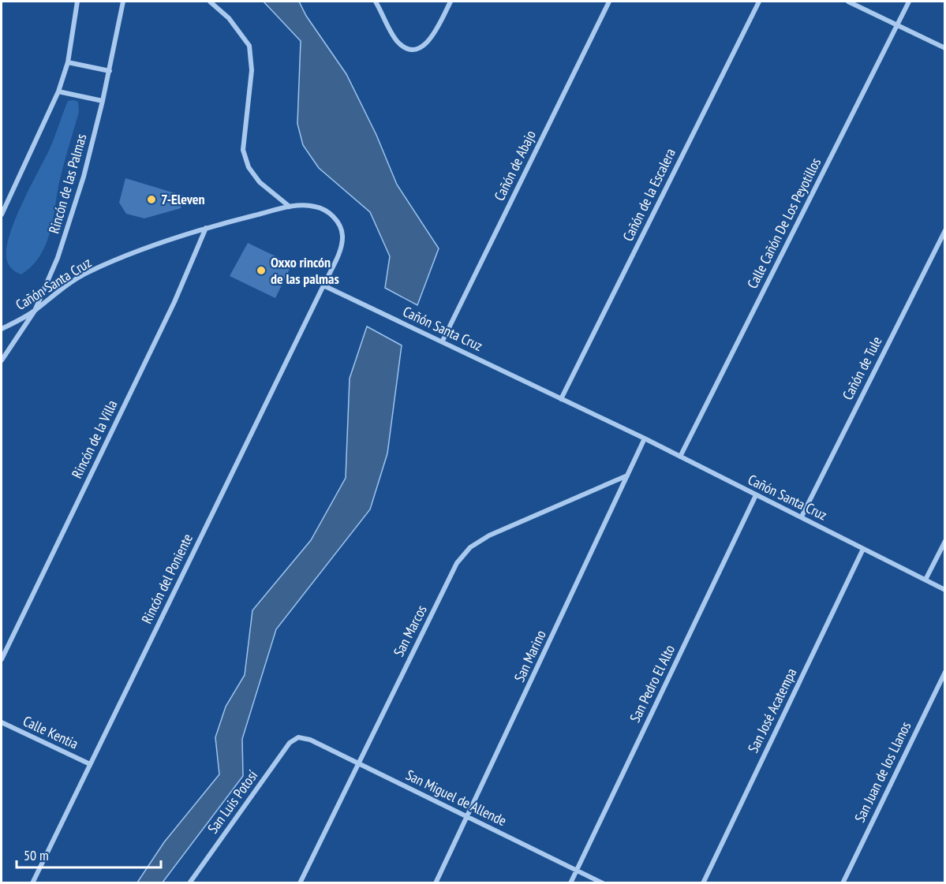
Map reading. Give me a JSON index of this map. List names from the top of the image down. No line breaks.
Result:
{"streets":{"street":["Cañón de Abajo","Rincón de las Palmas","Cañón de la Escalera","Calle Cañón De Los Peyotillos","Cañón Santa Cruz","Cañón de Tule","Rincón de la Villa","Rincón del Poniente","San Marcos","San Marino","San Pedro El Alto","San José Acatempa","Calle Kentia","San Juan de los Llanos","San Miguel de Allende","San Luis Potosí"]},"crossings":[["Cañón de Abajo","Cañón Santa Cruz"],["Rincón de las Palmas","Cañón Santa Cruz"],["Cañón de la Escalera","Cañón Santa Cruz"],["Calle Cañón De Los Peyotillos","Cañón Santa Cruz"],["Cañón Santa Cruz","Cañón de Tule"],["Cañón Santa Cruz","Rincón de la Villa"],["Cañón Santa Cruz","Rincón del Poniente"],["Cañón Santa Cruz","San Marino"],["Cañón Santa Cruz","San Pedro El Alto"],["Cañón Santa Cruz","San José Acatempa"],["Rincón del Poniente","Calle Kentia"],["San Marcos","San Marino"],["San Marcos","San Miguel de Allende"],["San Marino","San Miguel de Allende"],["San Pedro El Alto","San Miguel de Allende"],["San Miguel de Allende","San Luis Potosí"]],"places":["7-Eleven","Oxxo rincón de las palmas"],"scale_bar":"50 m"}
